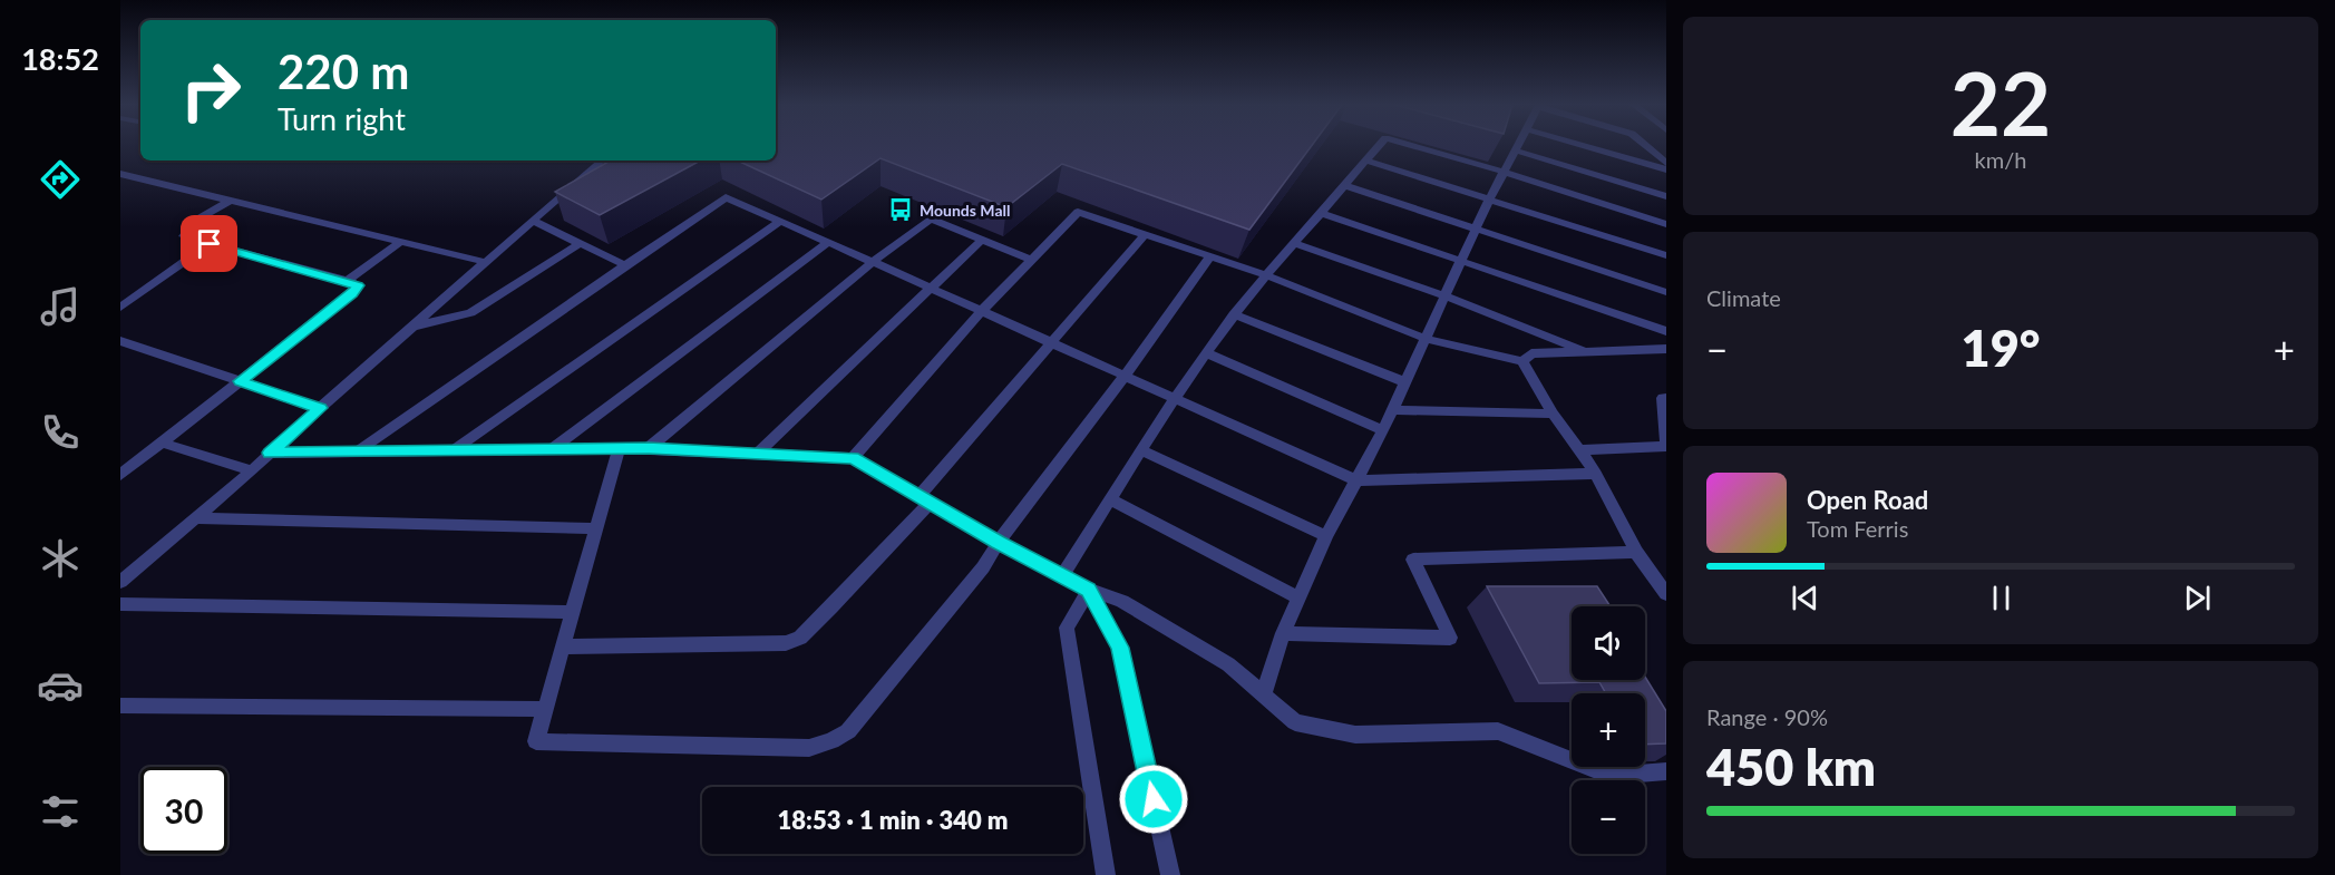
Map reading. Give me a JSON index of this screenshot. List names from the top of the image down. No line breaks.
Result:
{"places":{"bus stop":["Mounds Mall"]},"page":{"tabs":"18:52","tile":[["22","km/h"],"Climate",["Range · 90%","450 km"]],"turn":["220 m","Turn right"],"heat":["−","19°","+"],"song":["Open Road","Tom Ferris"],"map_buttons":["+","−"],"limit":"30","trip":"18:53 · 1 min · 340 m"}}
